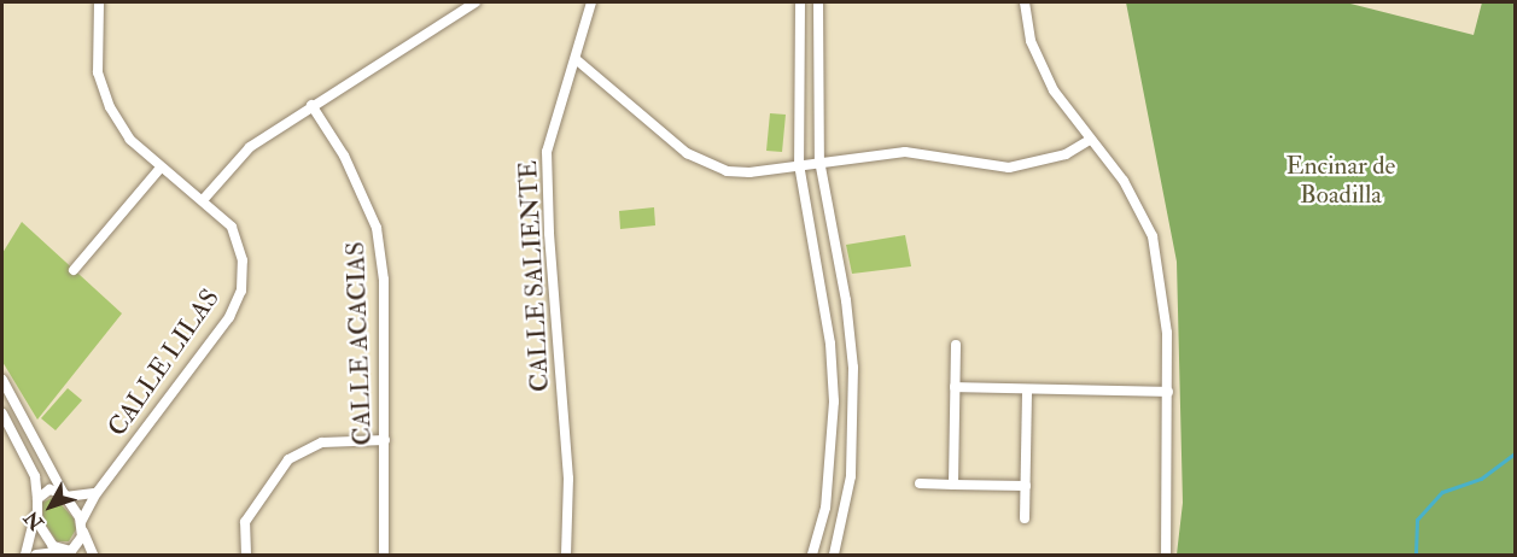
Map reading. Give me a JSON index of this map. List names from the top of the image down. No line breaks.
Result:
{"streets":{"street":["CALLE SALIENTE","CALLE ACACIAS","CALLE LILAS"]},"parks":["Encinar de Boadilla"],"north":"bottom left"}
